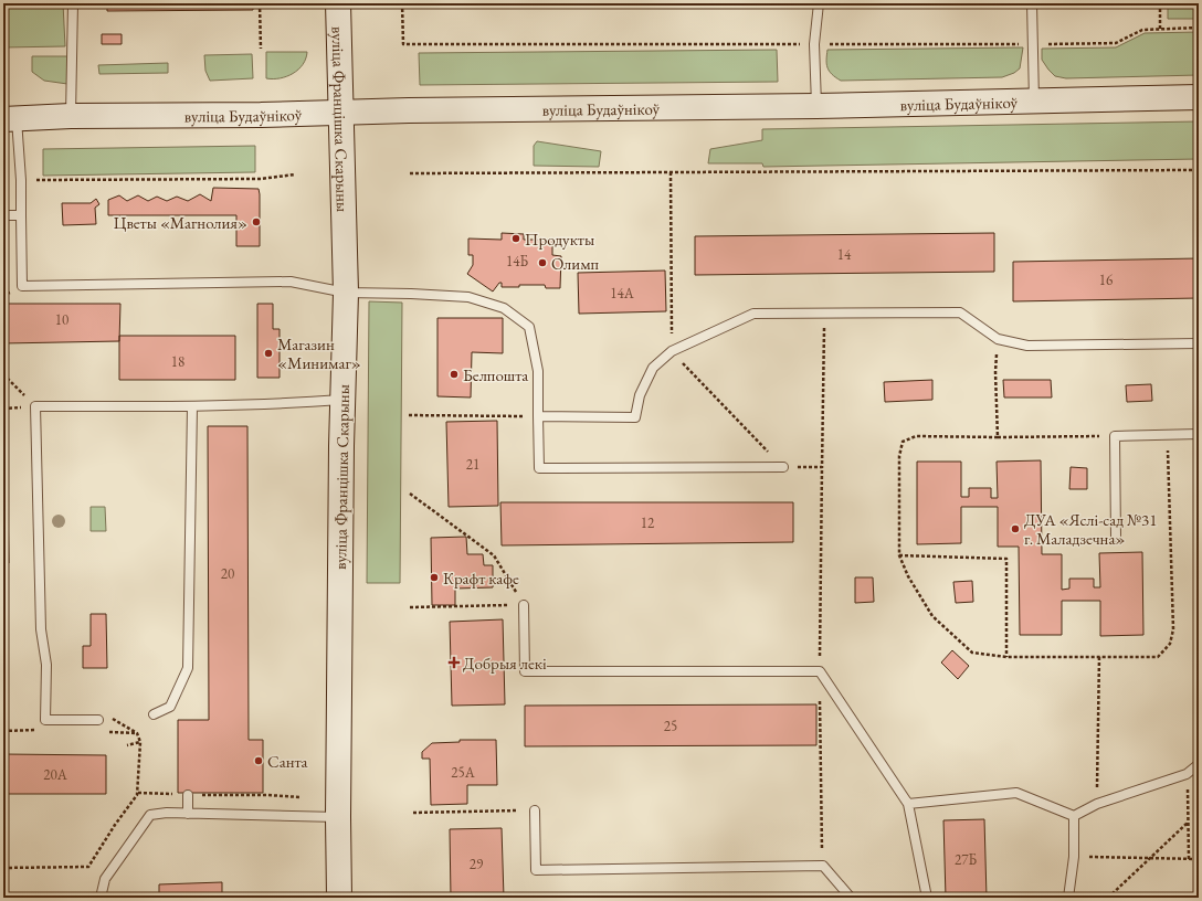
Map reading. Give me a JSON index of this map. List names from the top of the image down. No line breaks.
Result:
{"streets":{"main road":["вуліца Будаўнікоў","вуліца Францішка Скарыны"]},"crossings":[["вуліца Будаўнікоў","вуліца Францішка Скарыны"]],"places":{"other":["Цветы «Магнолия»","Продукты","Олимп","Магазин «Минимаг»","Белпошта","ДУА «Яслі-сад №31 г. Маладзечна»","Крафт кафе","Санта"],"health":["Добрыя лекі"]},"house_numbers":["14","14Б","16","14А","10","18","21","12","20","25","25А","20А","27Б","29"]}
